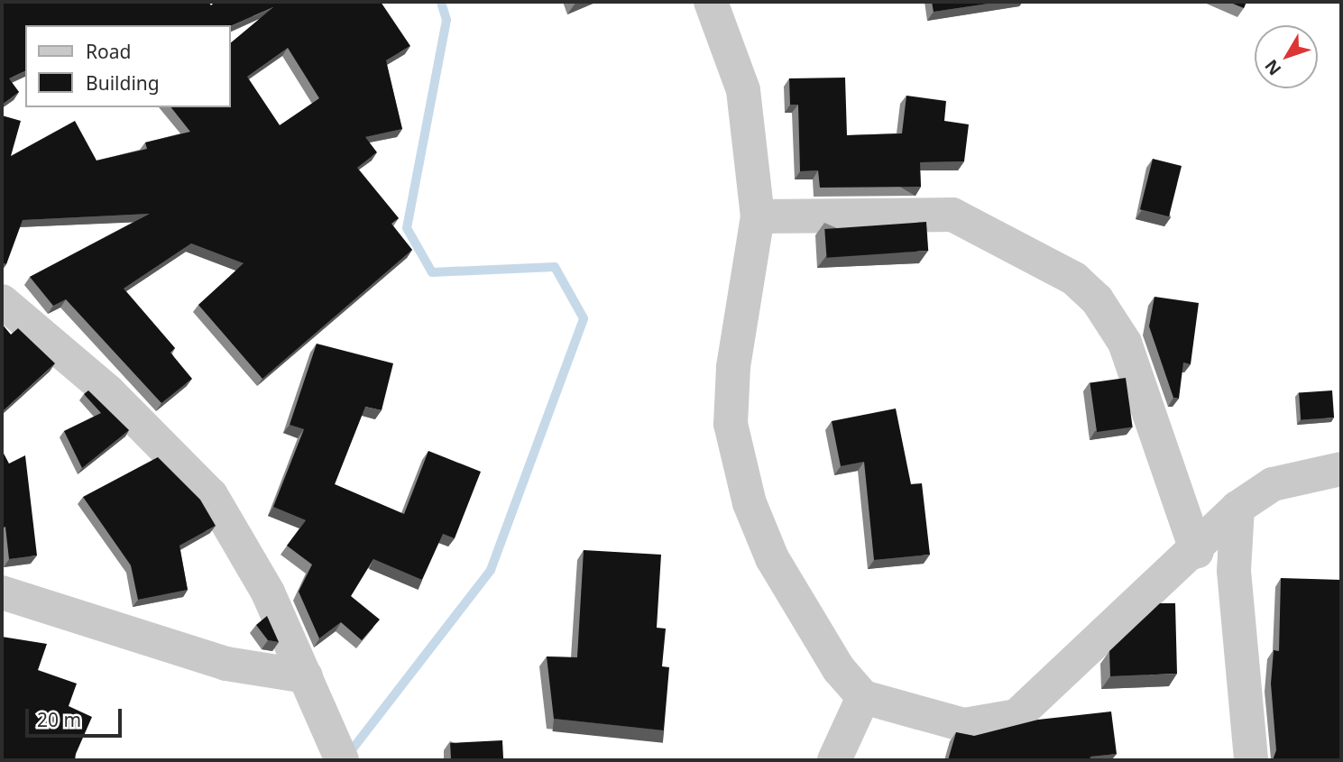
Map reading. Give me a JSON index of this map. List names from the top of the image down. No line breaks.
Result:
{"legend":["Road","Building"],"scale_bar":"20 m","north":"bottom left"}
